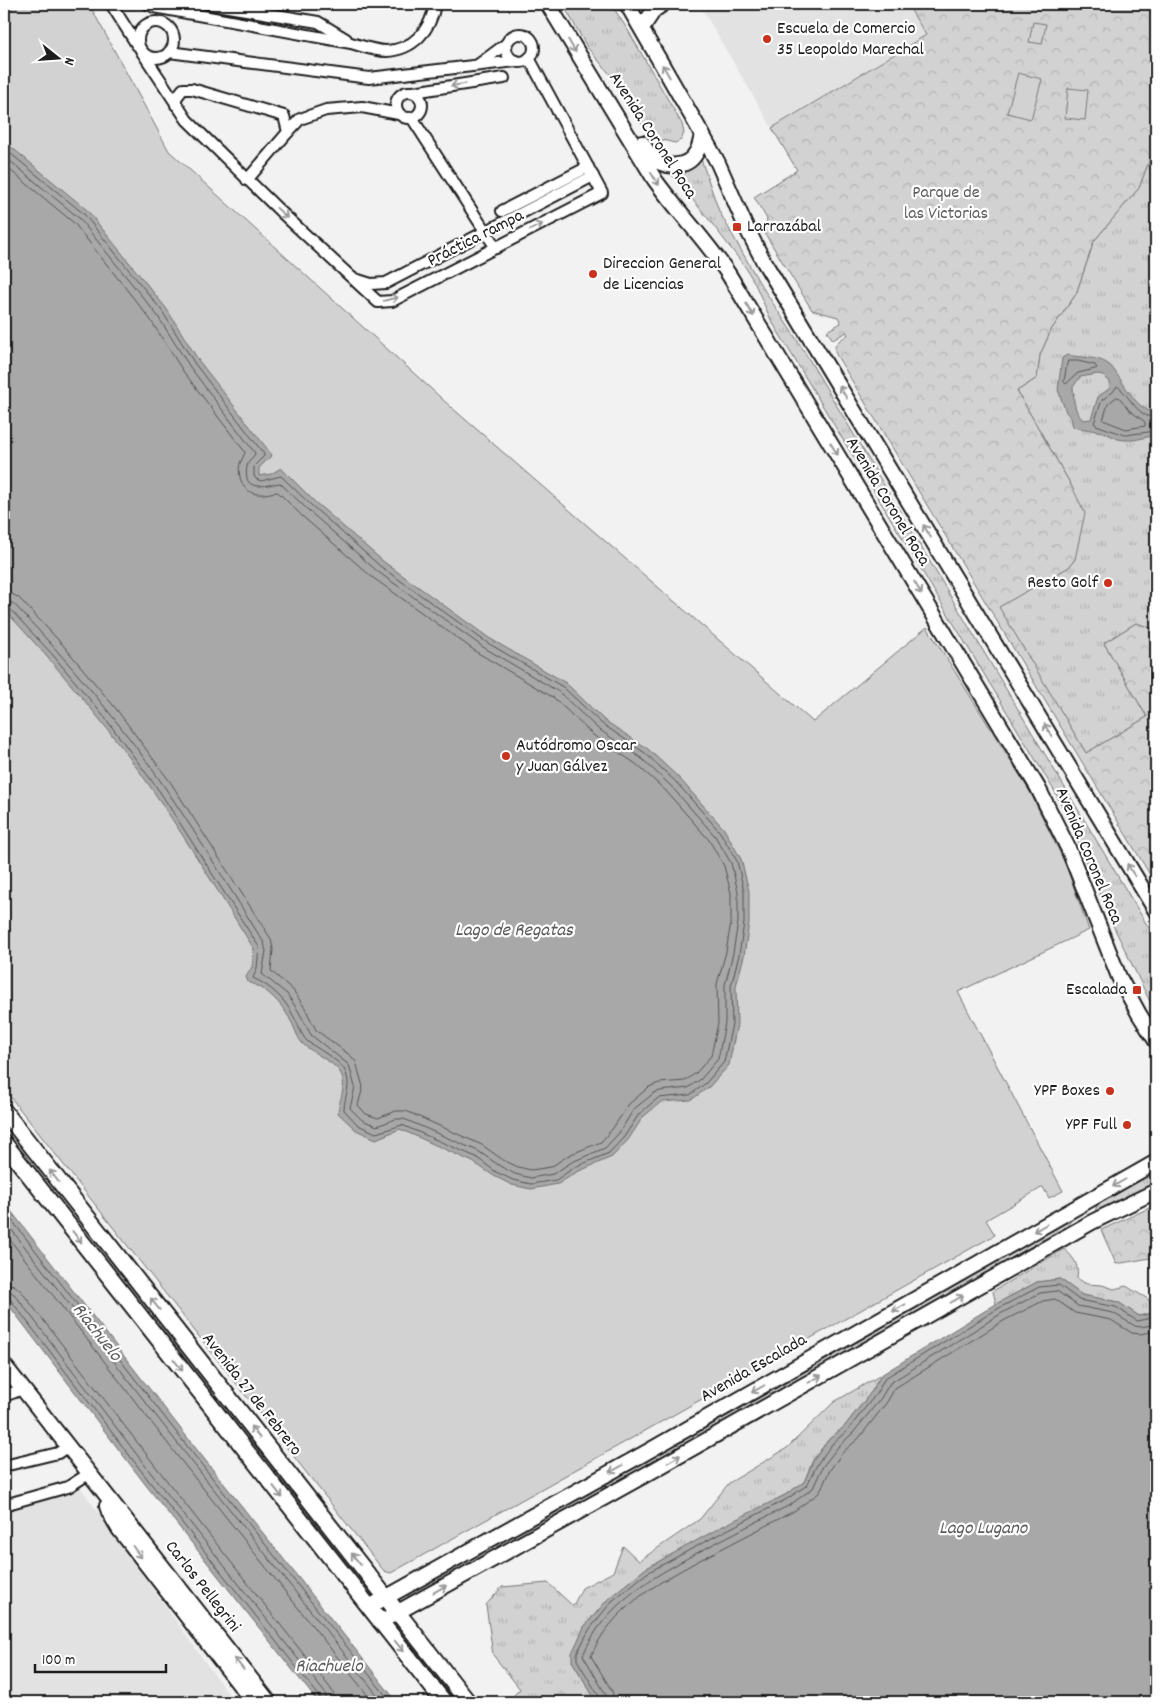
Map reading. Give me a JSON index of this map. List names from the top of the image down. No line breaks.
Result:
{"streets":{"main road":["Avenida Coronel Roca","Avenida Escalada","Avenida 27 de Febrero","Carlos Pellegrini"],"street":["Práctica rampa"]},"crossings":[["Avenida Escalada","Avenida 27 de Febrero"]],"water":["Lago de Regatas","Riachuelo","Lago Lugano"],"parks":["Parque de las Victorias"],"places":{"other":["Escuela de Comercio 35 Leopoldo Marechal","Direccion General de Licencias","Resto Golf","Autódromo Oscar y Juan Gálvez","YPF Boxes","YPF Full"],"transit":["Larrazábal","Escalada"]},"scale_bar":"100 m","north":"right"}
